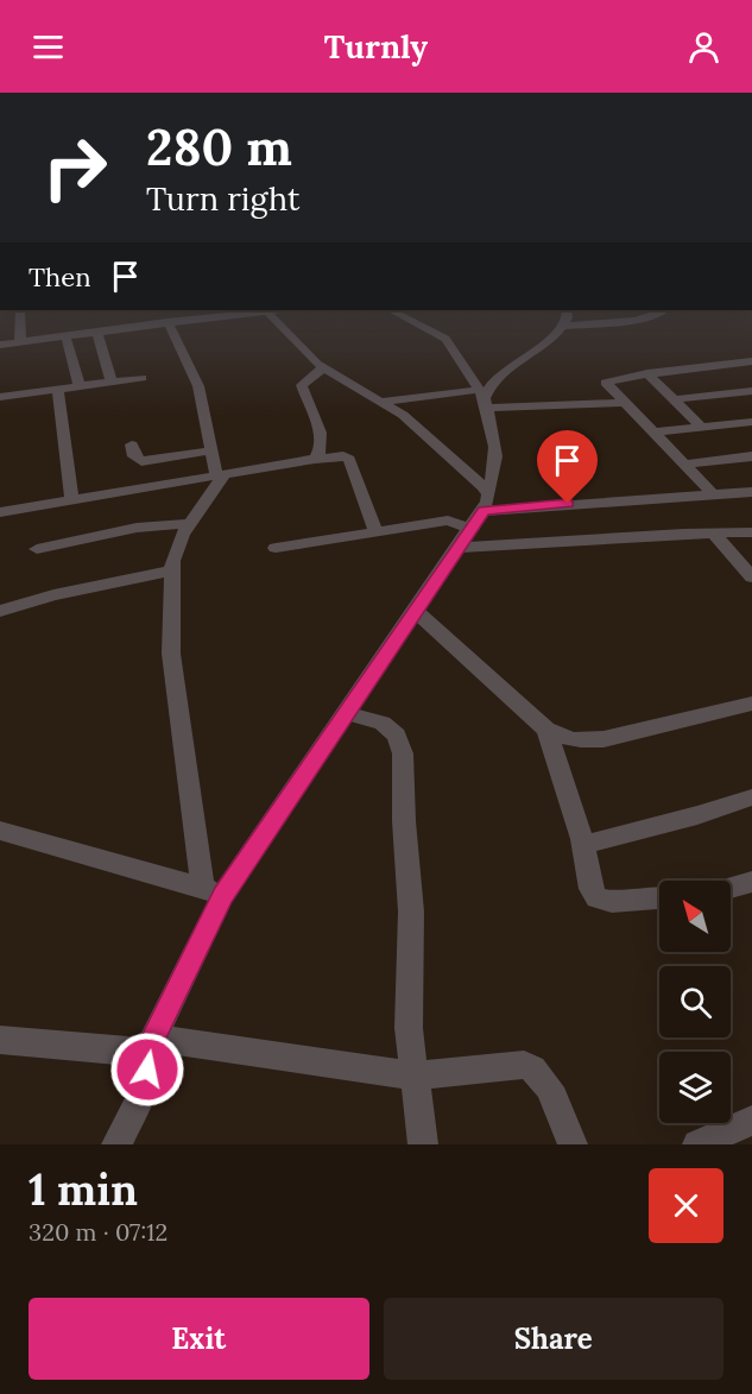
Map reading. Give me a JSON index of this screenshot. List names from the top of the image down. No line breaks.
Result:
{"north":"top left","page":{"header":"Turnly","turn":["280 m","Turn right"],"then":"Then","heading":["1 min","320 m · 07:12"],"buttons":["Exit","Share"]}}
